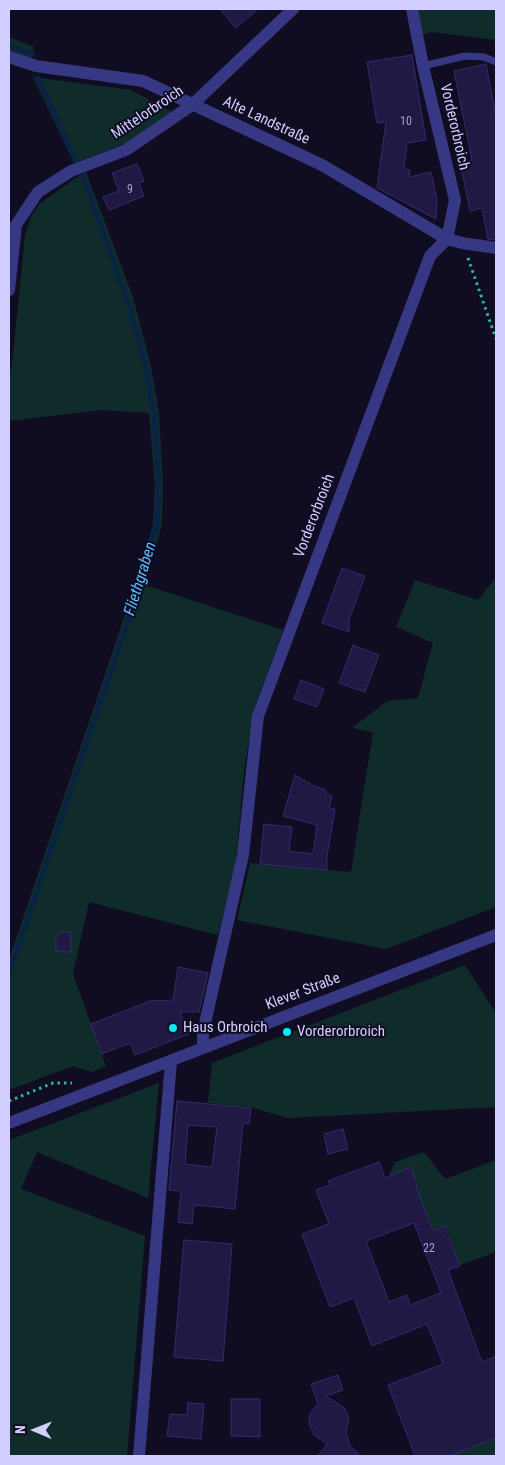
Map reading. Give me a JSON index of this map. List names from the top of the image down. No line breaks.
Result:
{"streets":{"street":["Mittelorbroich","Alte Landstraße","Vorderorbroich","Klever Straße"]},"crossings":[["Mittelorbroich","Alte Landstraße"],["Alte Landstraße","Vorderorbroich"],["Vorderorbroich","Klever Straße"]],"water":["Fliethgraben"],"places":["Haus Orbroich","Vorderorbroich"],"house_numbers":["10","9","22"],"north":"left"}
